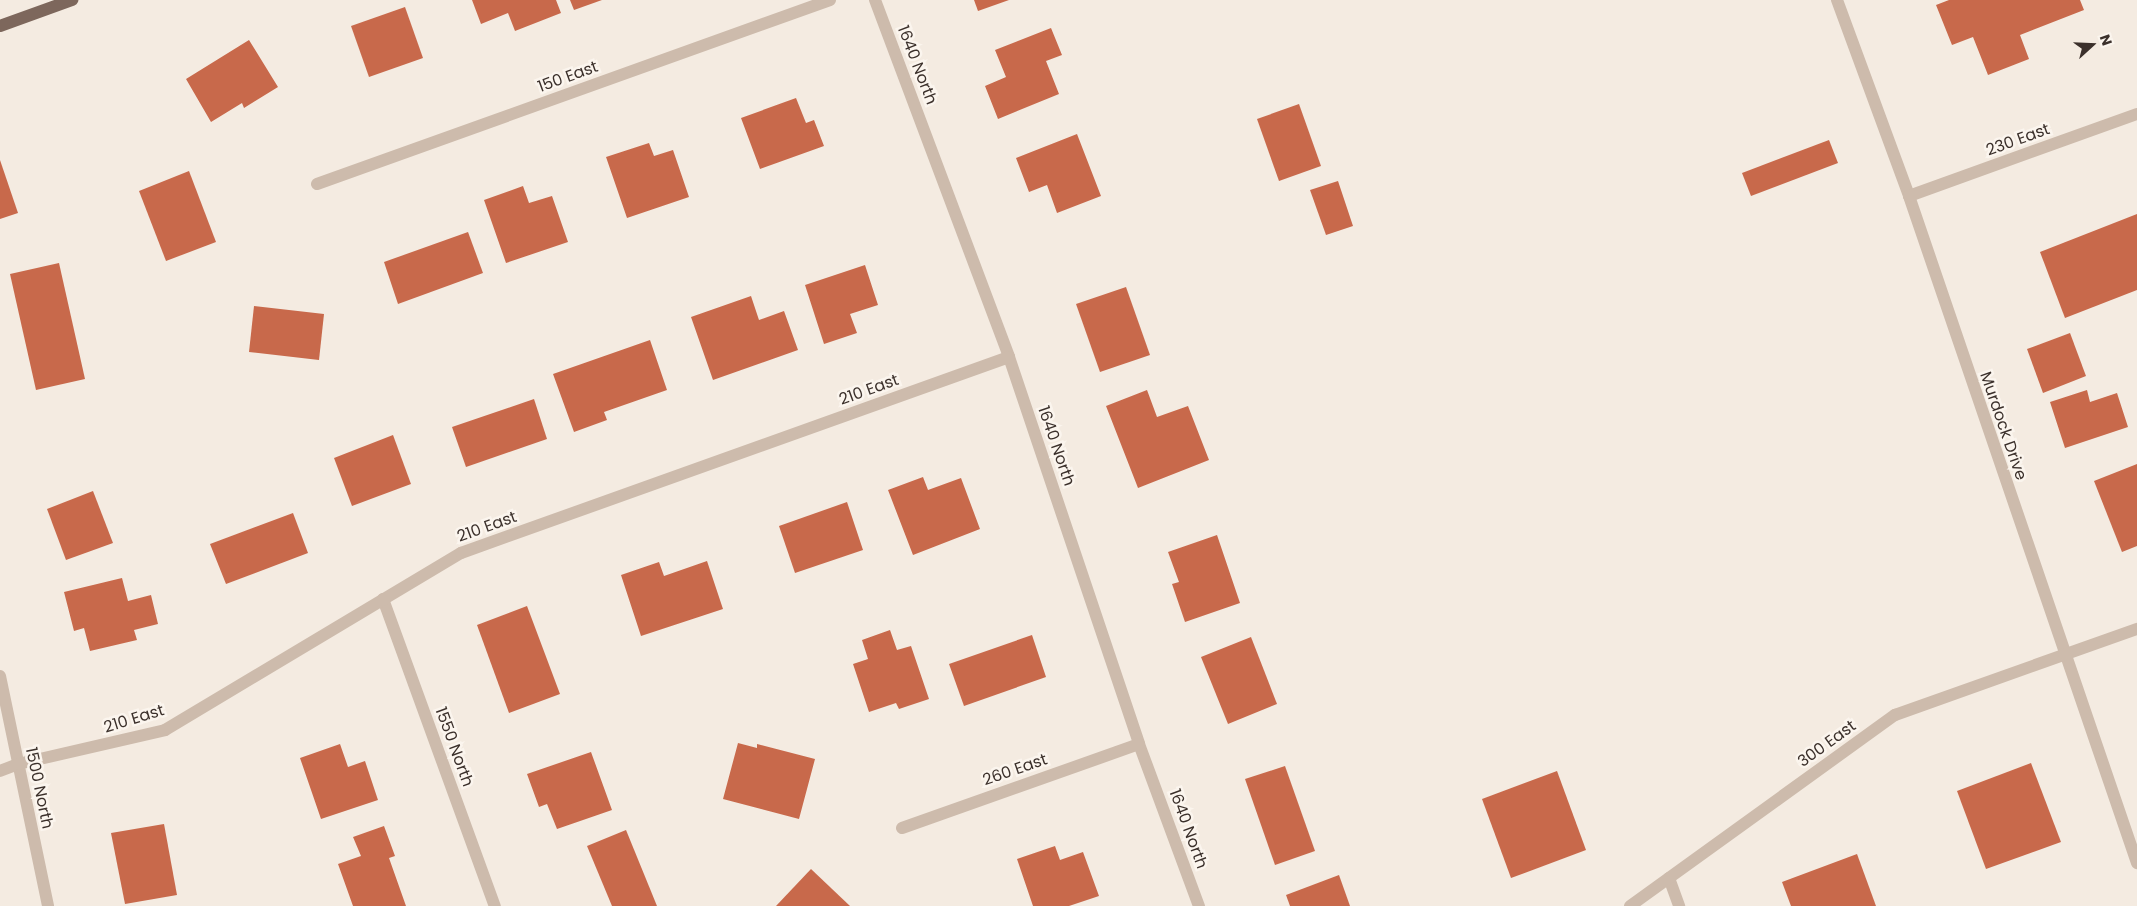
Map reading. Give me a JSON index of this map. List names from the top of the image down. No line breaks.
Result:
{"streets":{"street":["1640 North","150 East","230 East","210 East","Murdock Drive","300 East","1550 North","260 East","1500 North"]},"crossings":[["1640 North","210 East"],["1640 North","260 East"],["230 East","Murdock Drive"],["210 East","1550 North"],["210 East","1500 North"],["Murdock Drive","300 East"]],"north":"right"}
